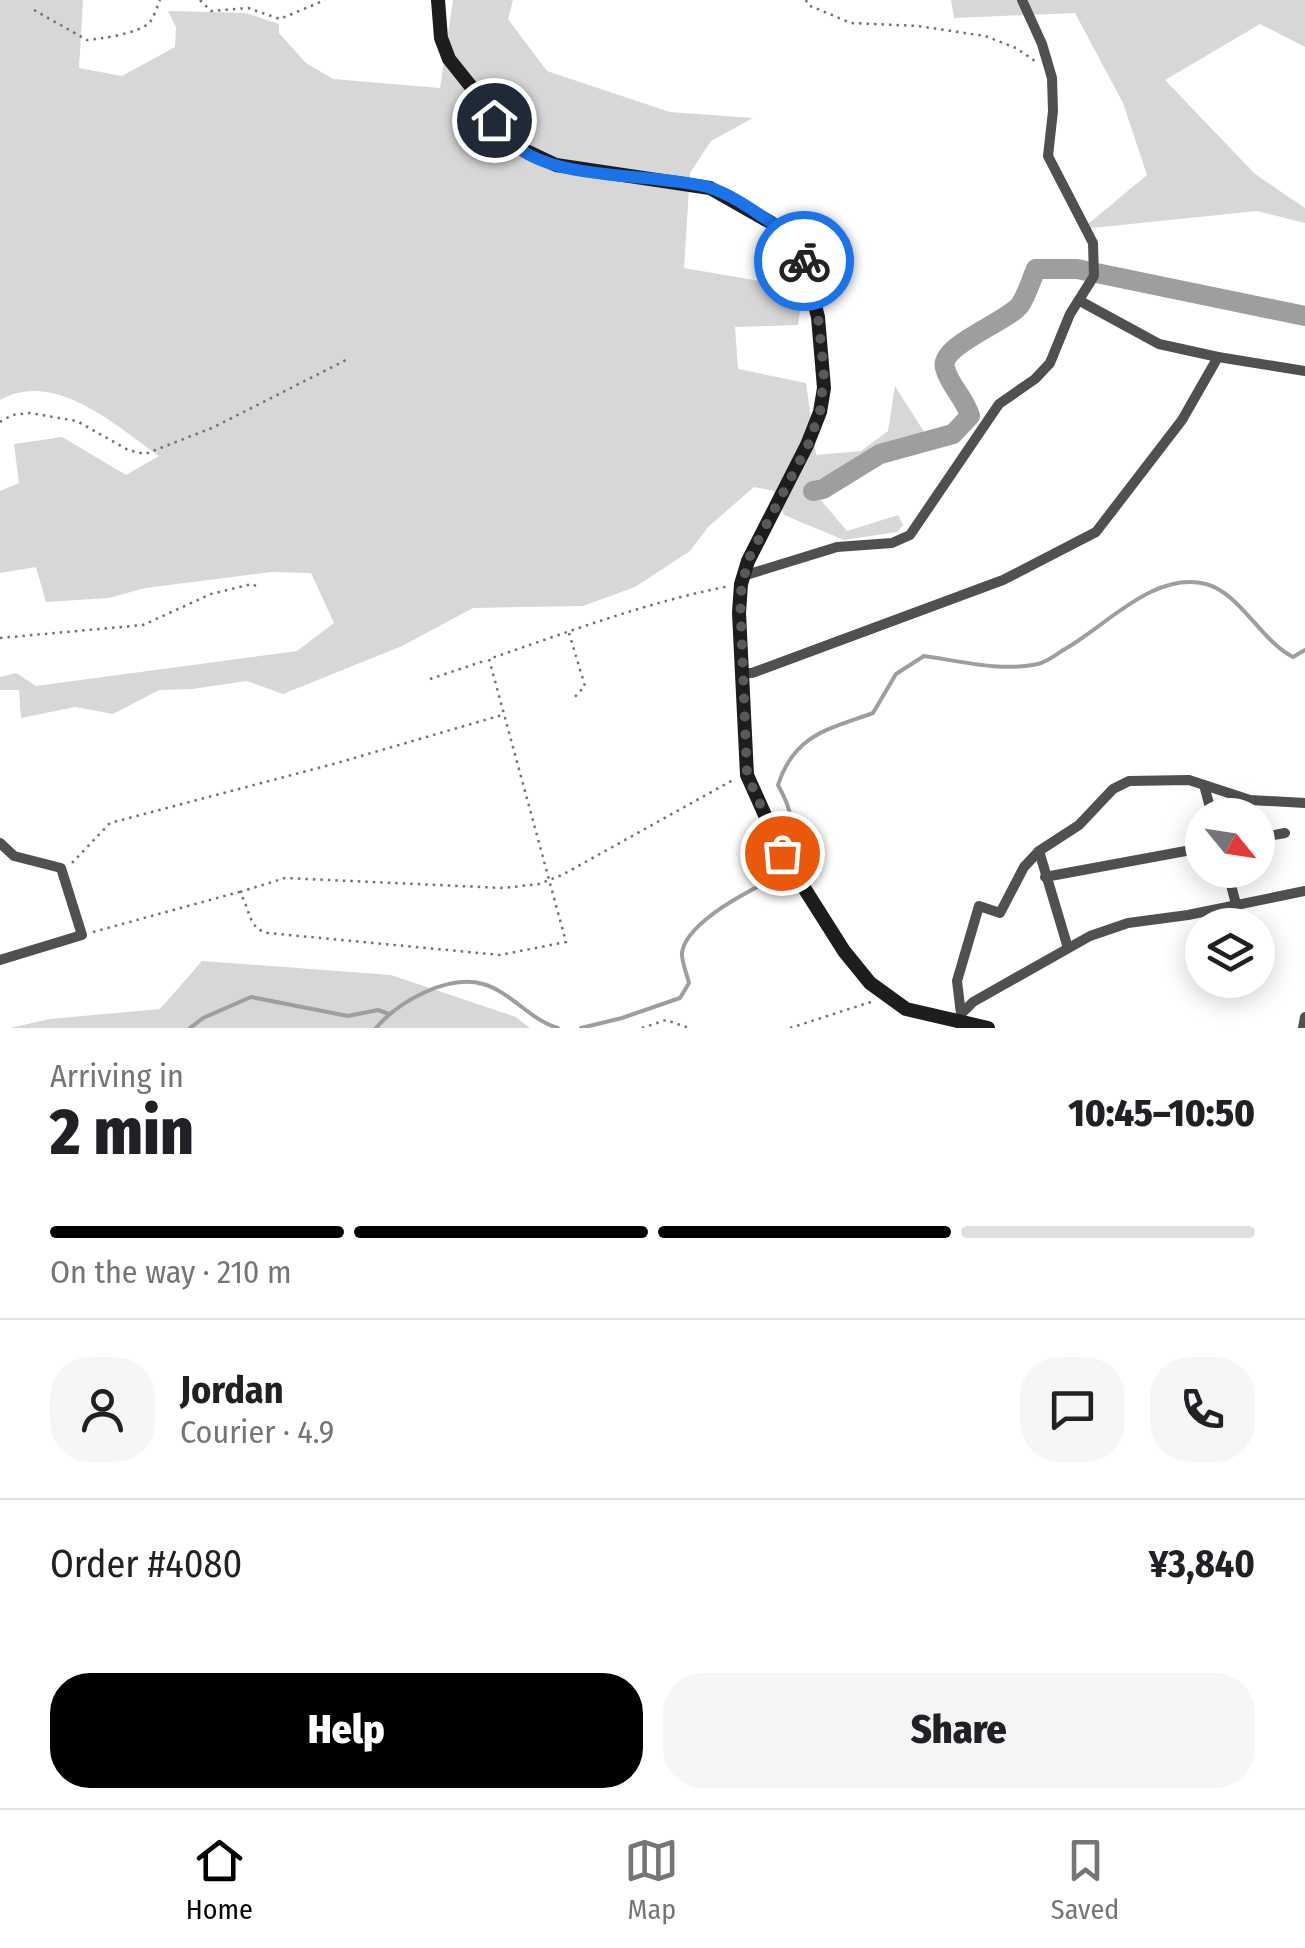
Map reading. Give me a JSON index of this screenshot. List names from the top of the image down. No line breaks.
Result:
{"north":"bottom right","page":{"heading":["2 min","Arriving in","10:45–10:50"],"panel":["Jordan","Courier · 4.9","Order #4080","¥3,840"],"bar":"On the way · 210 m","buttons":["Help","Share"],"tabs":["Home","Map","Saved"]}}
